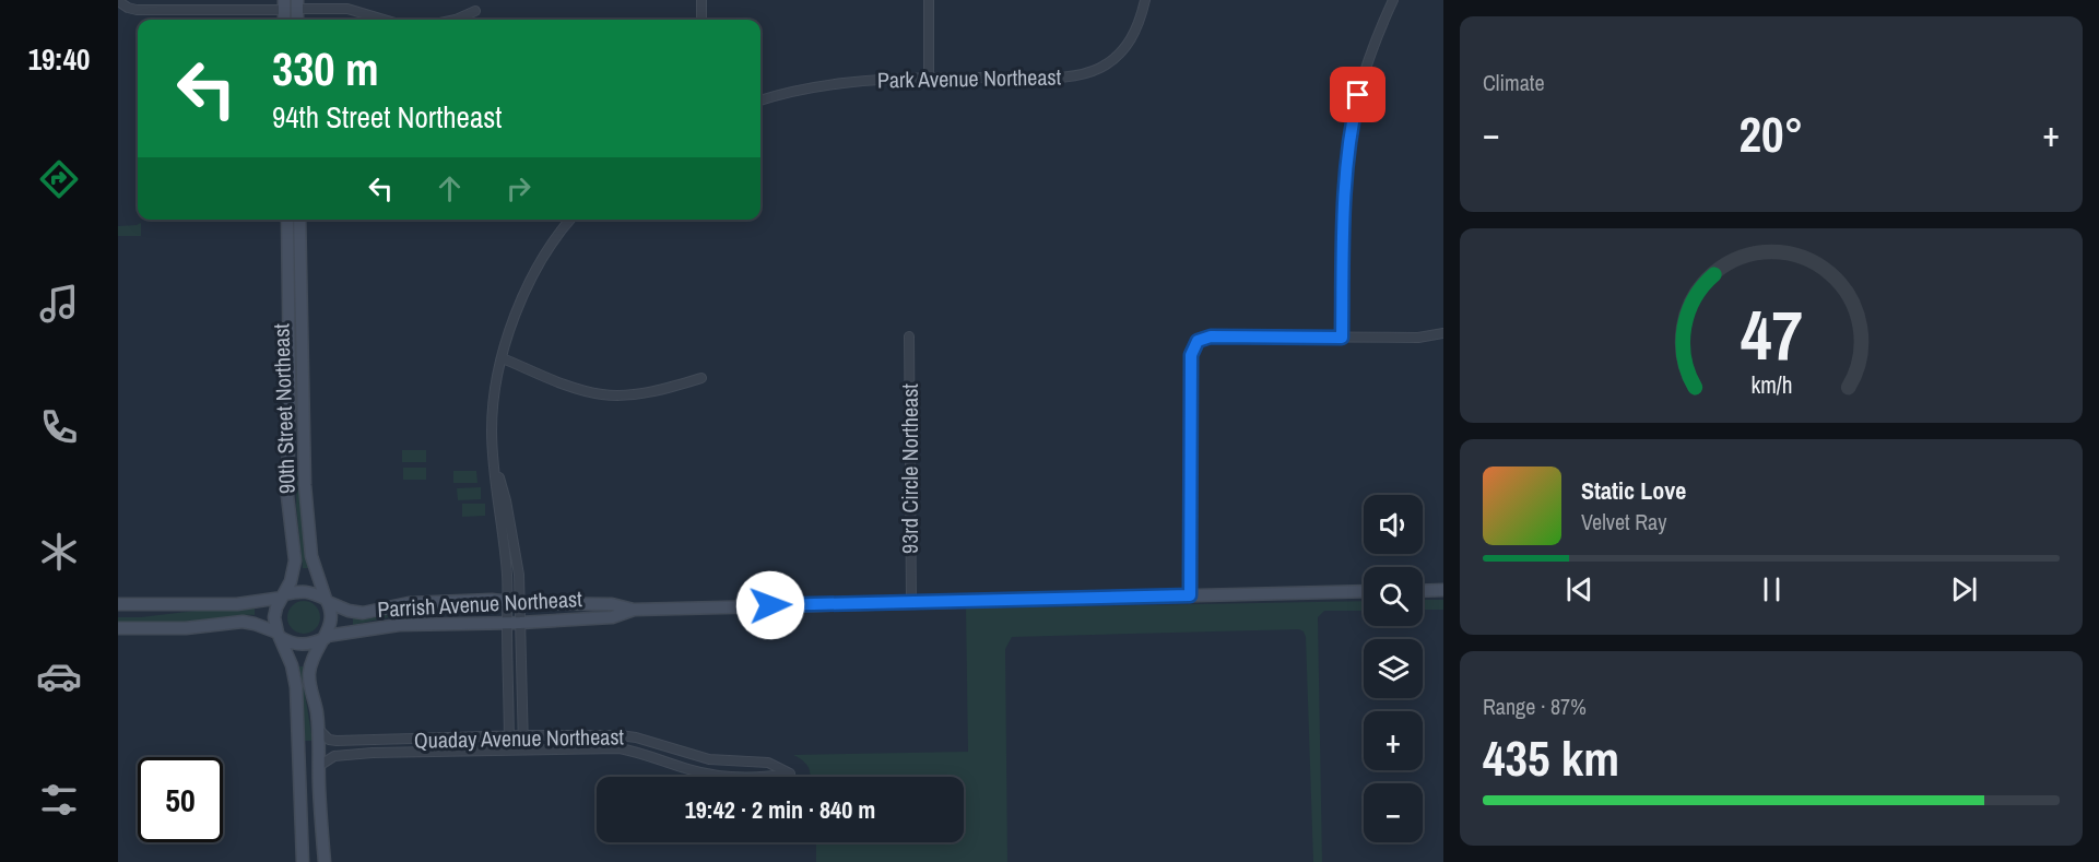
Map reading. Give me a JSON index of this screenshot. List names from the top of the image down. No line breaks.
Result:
{"streets":{"main road":["90th Street Northeast","Parrish Avenue Northeast"],"street":["Park Avenue Northeast","93rd Circle Northeast","Quaday Avenue Northeast"]},"crossings":[["90th Street Northeast","Parrish Avenue Northeast"],["93rd Circle Northeast","Parrish Avenue Northeast"]],"page":{"tabs":"19:40","tile":["Climate",["Range · 87%","435 km"]],"turn":["330 m","94th Street Northeast"],"heat":["−","20°","+"],"song":["Static Love","Velvet Ray"],"map_buttons":["+","−"],"limit":"50","trip":"19:42 · 2 min · 840 m","gauge":["47","km/h"]}}
